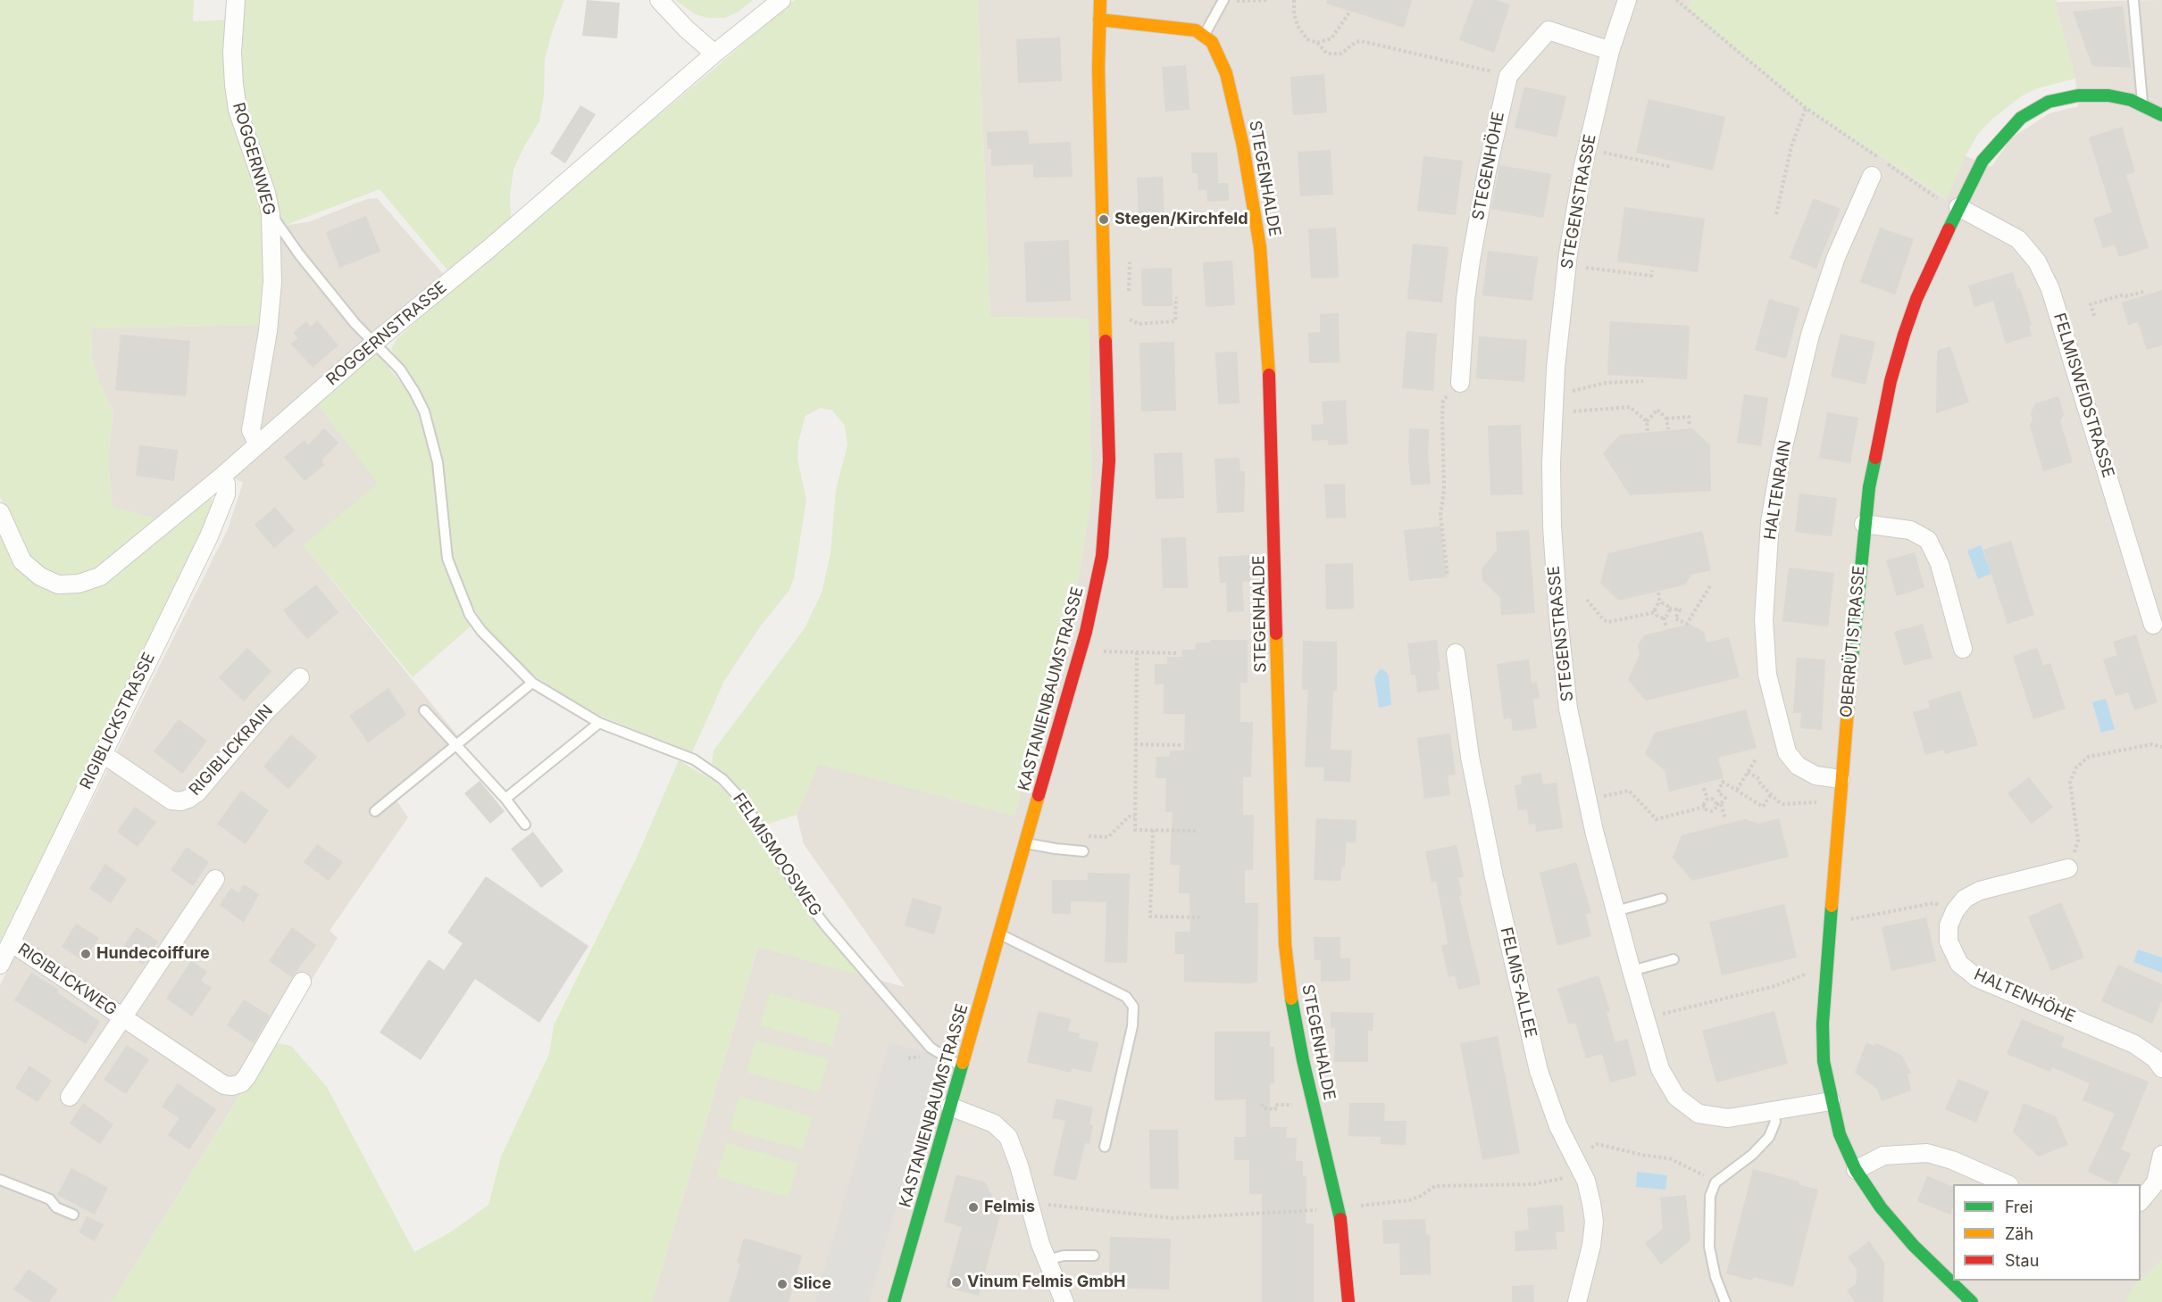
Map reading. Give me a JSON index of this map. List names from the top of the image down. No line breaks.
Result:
{"streets":{"street":["ROGGERNWEG","STEGENHÖHE","STEGENHALDE","STEGENSTRASSE","ROGGERNSTRASSE","FELMISWEIDSTRASSE","HALTENRAIN","OBERRÜTISTRASSE","KASTANIENBAUMSTRASSE","RIGIBLICKSTRASSE","RIGIBLICKRAIN","RIGIBLICKWEG","FELMIS-ALLEE","HALTENHÖHE"],"lane":["FELMISMOOSWEG"]},"crossings":[["ROGGERNWEG","ROGGERNSTRASSE"],["ROGGERNWEG","FELMISMOOSWEG"],["STEGENHÖHE","STEGENSTRASSE"],["STEGENSTRASSE","OBERRÜTISTRASSE"],["ROGGERNSTRASSE","RIGIBLICKSTRASSE"],["ROGGERNSTRASSE","FELMISMOOSWEG"],["FELMISWEIDSTRASSE","OBERRÜTISTRASSE"],["HALTENRAIN","OBERRÜTISTRASSE"],["KASTANIENBAUMSTRASSE","FELMISMOOSWEG"],["RIGIBLICKSTRASSE","RIGIBLICKRAIN"],["RIGIBLICKSTRASSE","RIGIBLICKWEG"]],"places":["Stegen/Kirchfeld","Hundecoiffure","Felmis","Vinum Felmis GmbH","Slice"],"legend":["Frei","Zäh","Stau"]}
